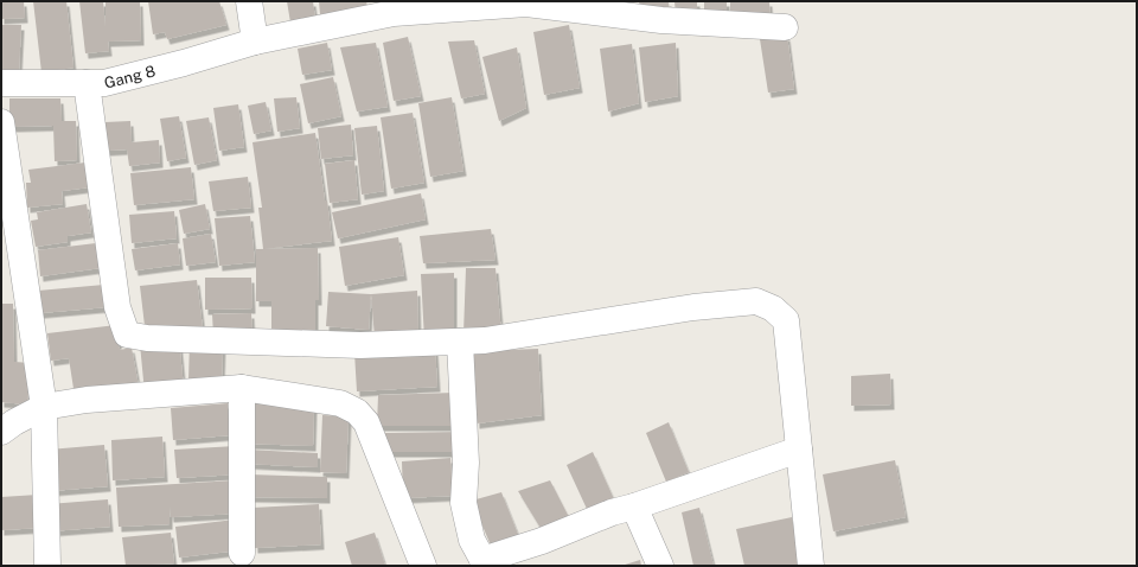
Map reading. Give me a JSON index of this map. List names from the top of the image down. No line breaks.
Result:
{"streets":{"street":["Gang 8"]}}
